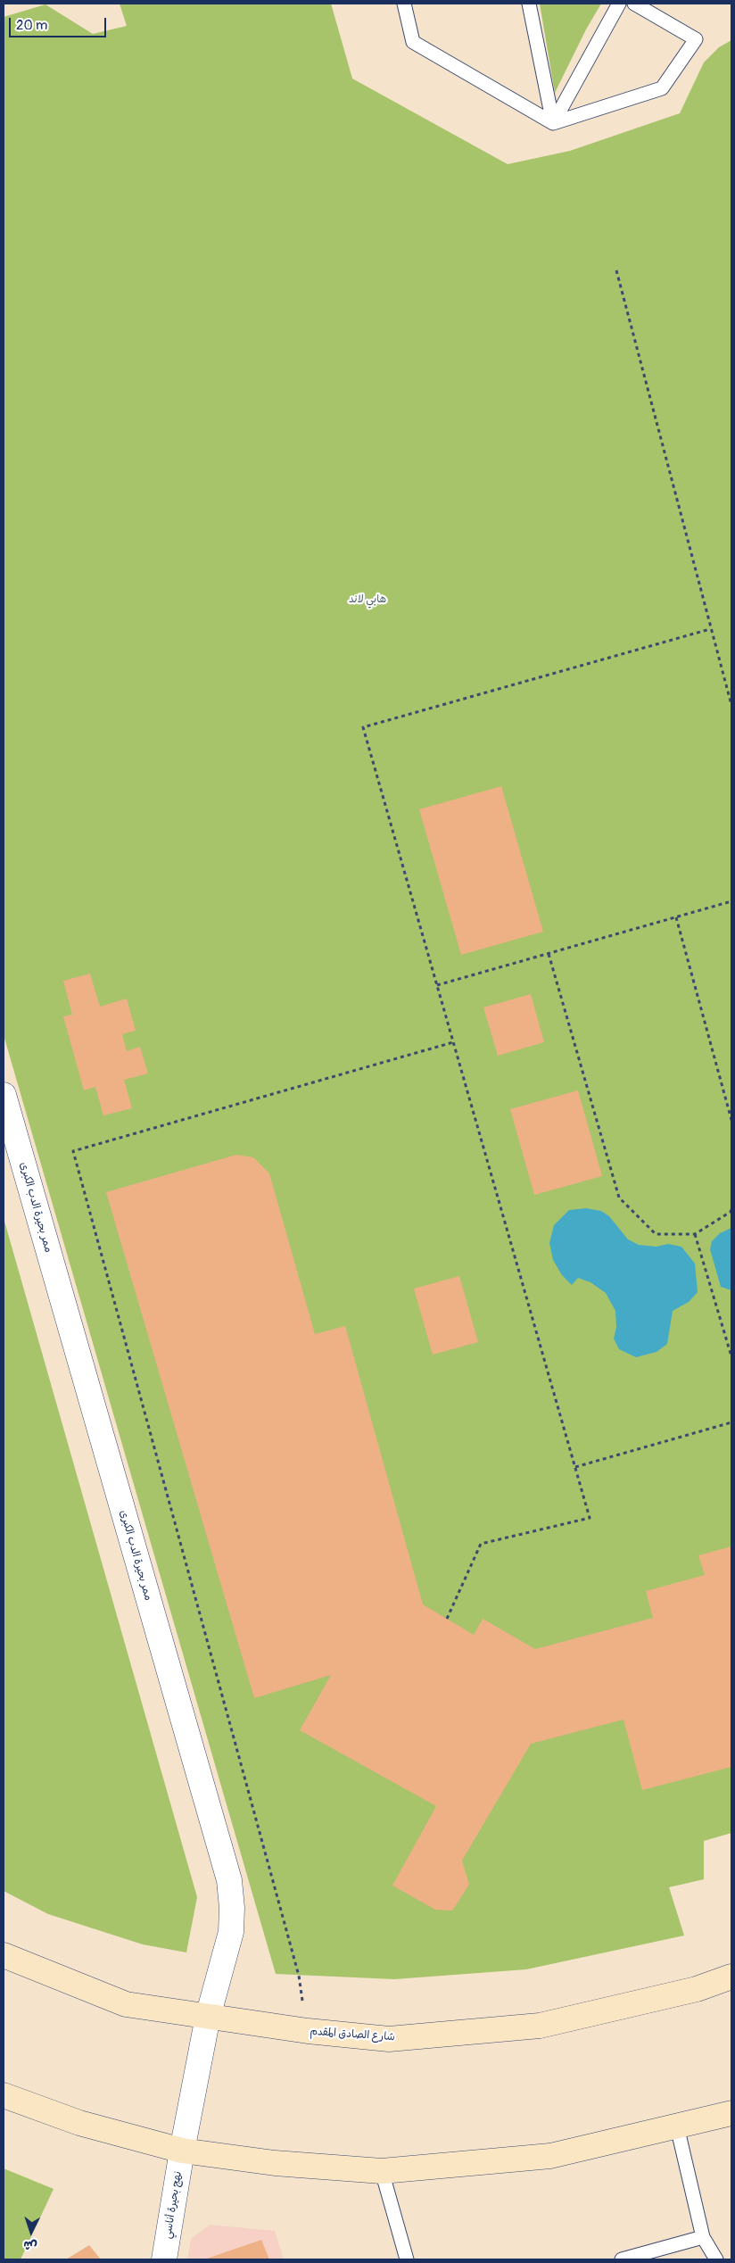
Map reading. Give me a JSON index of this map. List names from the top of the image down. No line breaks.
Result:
{"streets":{"main road":["شارع الصادق المقدم"],"street":["ممر بحيرة الدب الكبرى","نهج بحيرة أناسي"]},"crossings":[["ممر بحيرة الدب الكبرى","شارع الصادق المقدم"],["ممر بحيرة الدب الكبرى","نهج بحيرة أناسي"]],"parks":["هابي لاند"],"scale_bar":"20 m","north":"bottom"}
